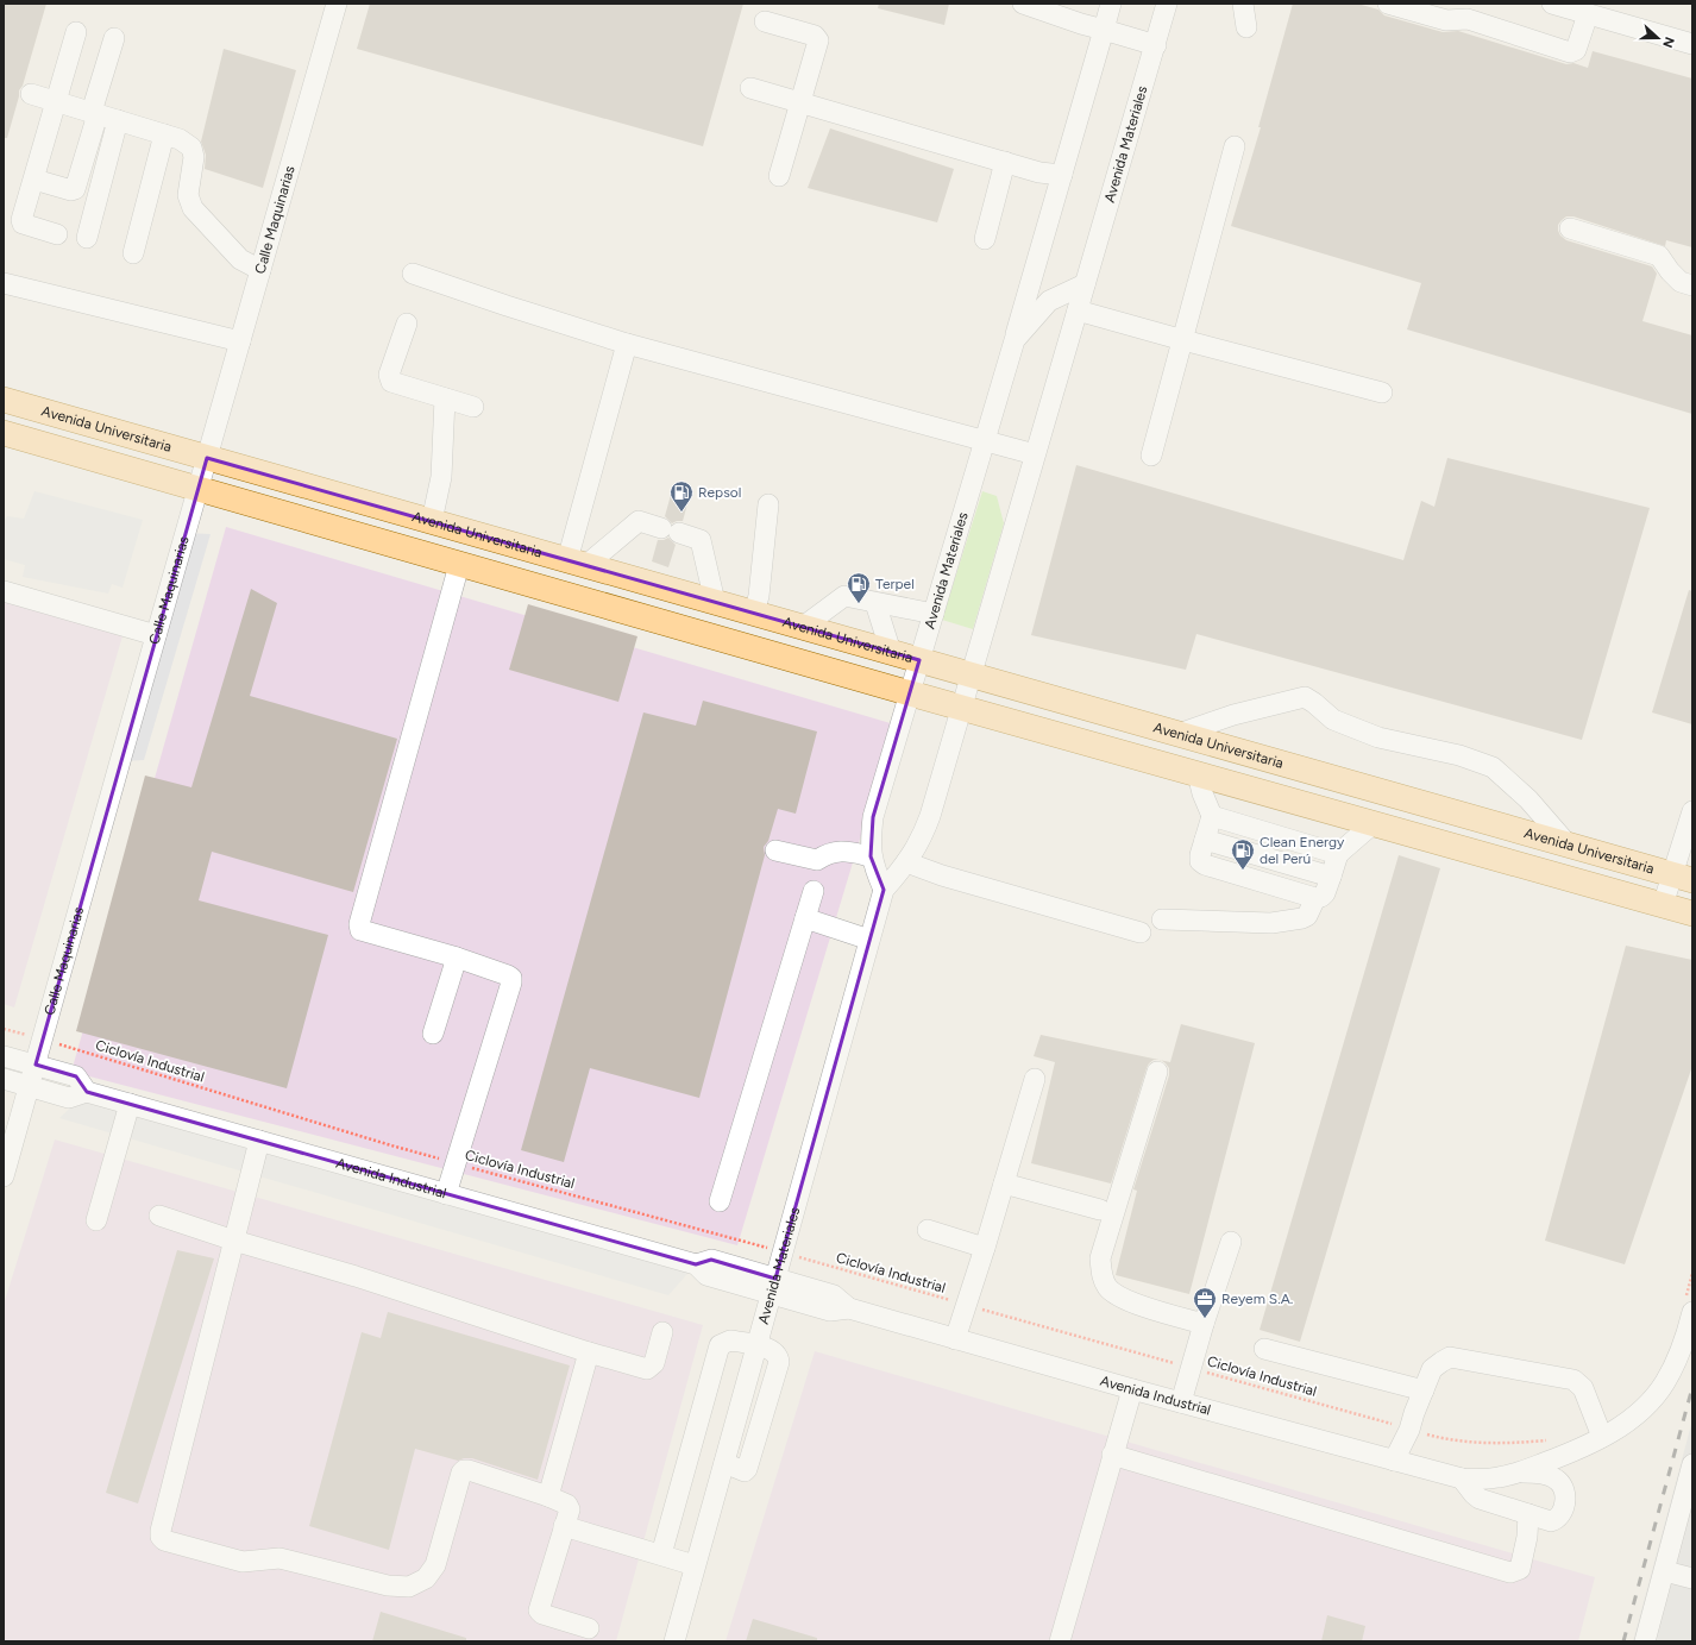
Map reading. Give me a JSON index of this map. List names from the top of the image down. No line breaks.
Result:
{"streets":{"main road":["Avenida Universitaria"],"street":["Avenida Materiales","Calle Maquinarias","Avenida Industrial"],"path":["Ciclovía Industrial"]},"crossings":[["Avenida Materiales","Avenida Universitaria"],["Avenida Materiales","Ciclovía Industrial"],["Avenida Materiales","Avenida Industrial"],["Calle Maquinarias","Avenida Universitaria"],["Calle Maquinarias","Ciclovía Industrial"],["Calle Maquinarias","Avenida Industrial"]],"places":{"fuel station":["Repsol","Terpel","Clean Energy del Perú"],"office":["Reyem S.A."]},"north":"right"}
